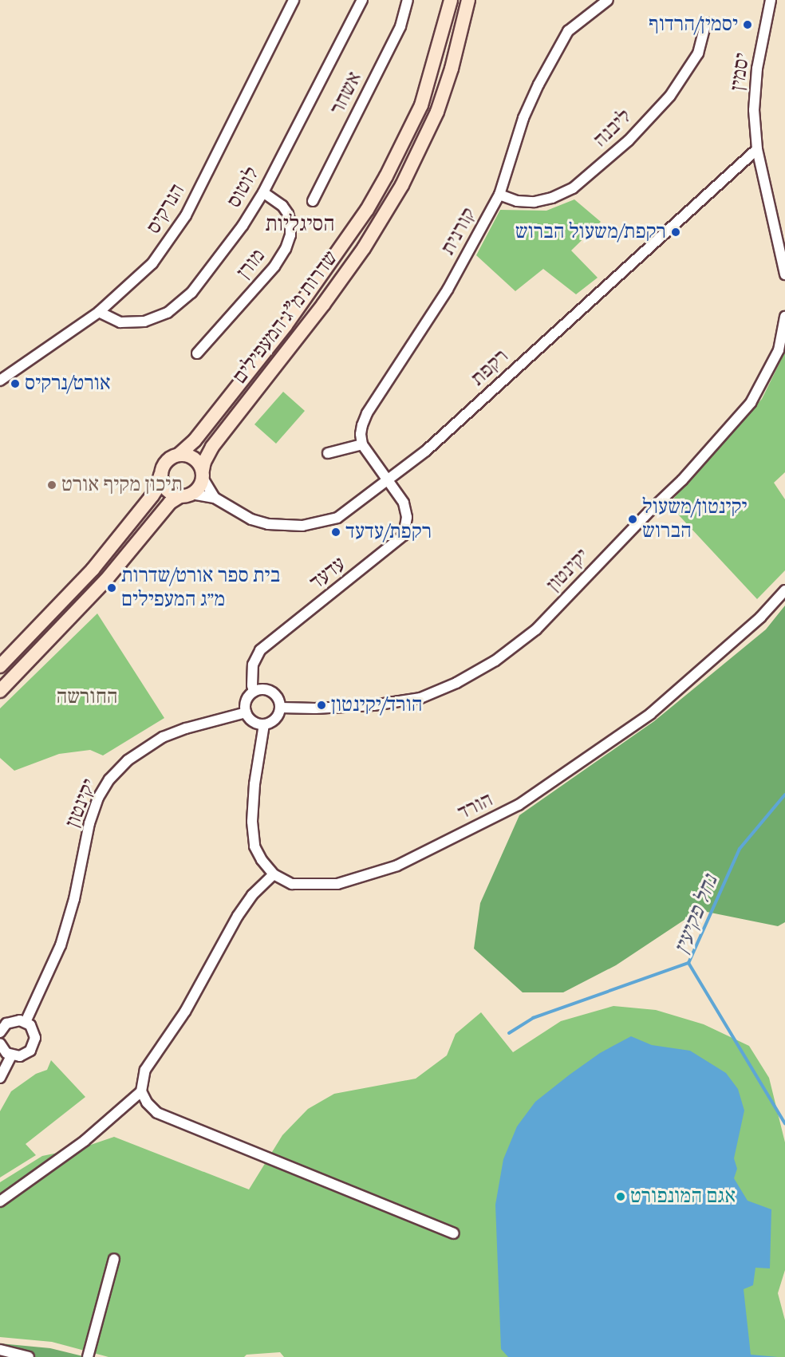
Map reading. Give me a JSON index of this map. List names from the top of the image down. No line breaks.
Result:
{"streets":{"main road":["שדרות מ\"ג המעפילים"],"street":["יסמין","אשחר","ליבנה","לוטוס","הנרקיס","קורנית","מורן","רקפת","יקינטון","עדעד","הורד"]},"crossings":[["יסמין","רקפת"],["ליבנה","קורנית"],["לוטוס","הנרקיס"],["לוטוס","מורן"],["שדרות מ\"ג המעפילים","רקפת"],["רקפת","עדעד"],["יקינטון","עדעד"],["יקינטון","הורד"],["עדעד","הורד"]],"districts":["הסיגליות"],"water":["נחל פקיעין"],"parks":["החורשה"],"places":["יסמין/הרדוף","רקפת/משעול הברוש","אורט/נרקיס","תיכון מקיף אורט","יקינטון/משעול הברוש","רקפת/עדעד","בית ספר אורט/שדרות מ״ג המעפילים","הורד/יקינטון","אגם המונפורט"]}
